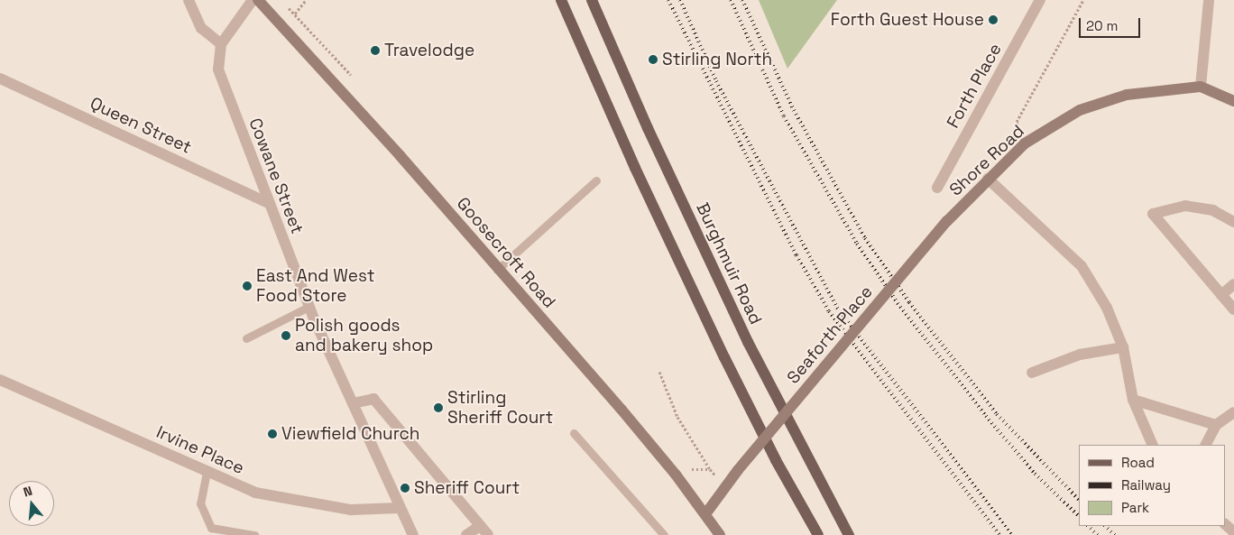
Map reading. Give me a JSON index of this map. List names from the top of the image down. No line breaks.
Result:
{"streets":{"main road":["Burghmuir Road"],"street":["Forth Place","Queen Street","Shore Road","Cowane Street","Goosecroft Road","Seaforth Place","Irvine Place"]},"crossings":[["Queen Street","Cowane Street"],["Shore Road","Seaforth Place"],["Cowane Street","Irvine Place"],["Goosecroft Road","Seaforth Place"]],"places":["Forth Guest House","Travelodge","Stirling North","East And West Food Store","Polish goods and bakery shop","Stirling Sheriff Court","Viewfield Church","Sheriff Court"],"legend":["Road","Railway","Park"],"scale_bar":"20 m","north":"top"}
